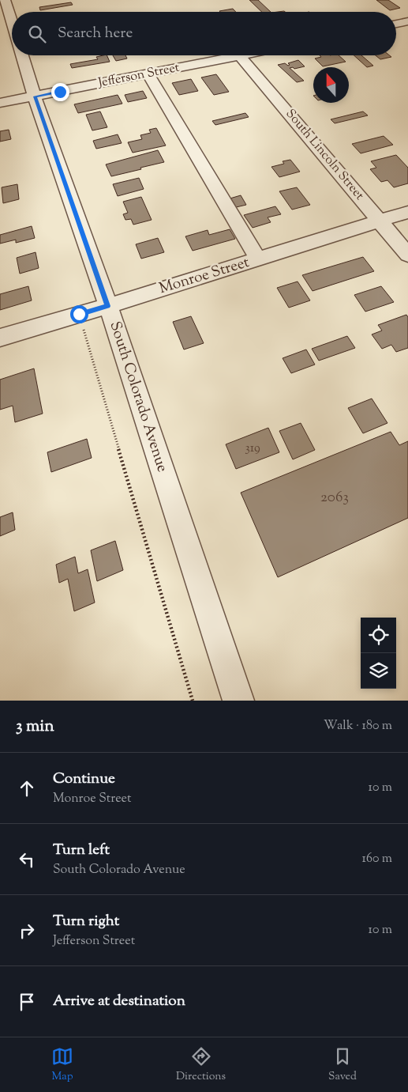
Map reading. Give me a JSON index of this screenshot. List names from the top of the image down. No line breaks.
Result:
{"streets":{"street":["Jefferson Street","South Lincoln Street","Monroe Street","South Colorado Avenue"]},"crossings":[["Jefferson Street","South Lincoln Street"],["Jefferson Street","South Colorado Avenue"],["South Lincoln Street","Monroe Street"],["Monroe Street","South Colorado Avenue"]],"house_numbers":["319","2063"],"north":"top","page":{"search":"Search here","heading":["3 min","Walk · 180 m"],"list":[["Continue","Monroe Street","10 m"],["Turn left","South Colorado Avenue","160 m"],["Turn right","Jefferson Street","10 m"],"Arrive at destination"],"nav":["Map","Directions","Saved"]}}
